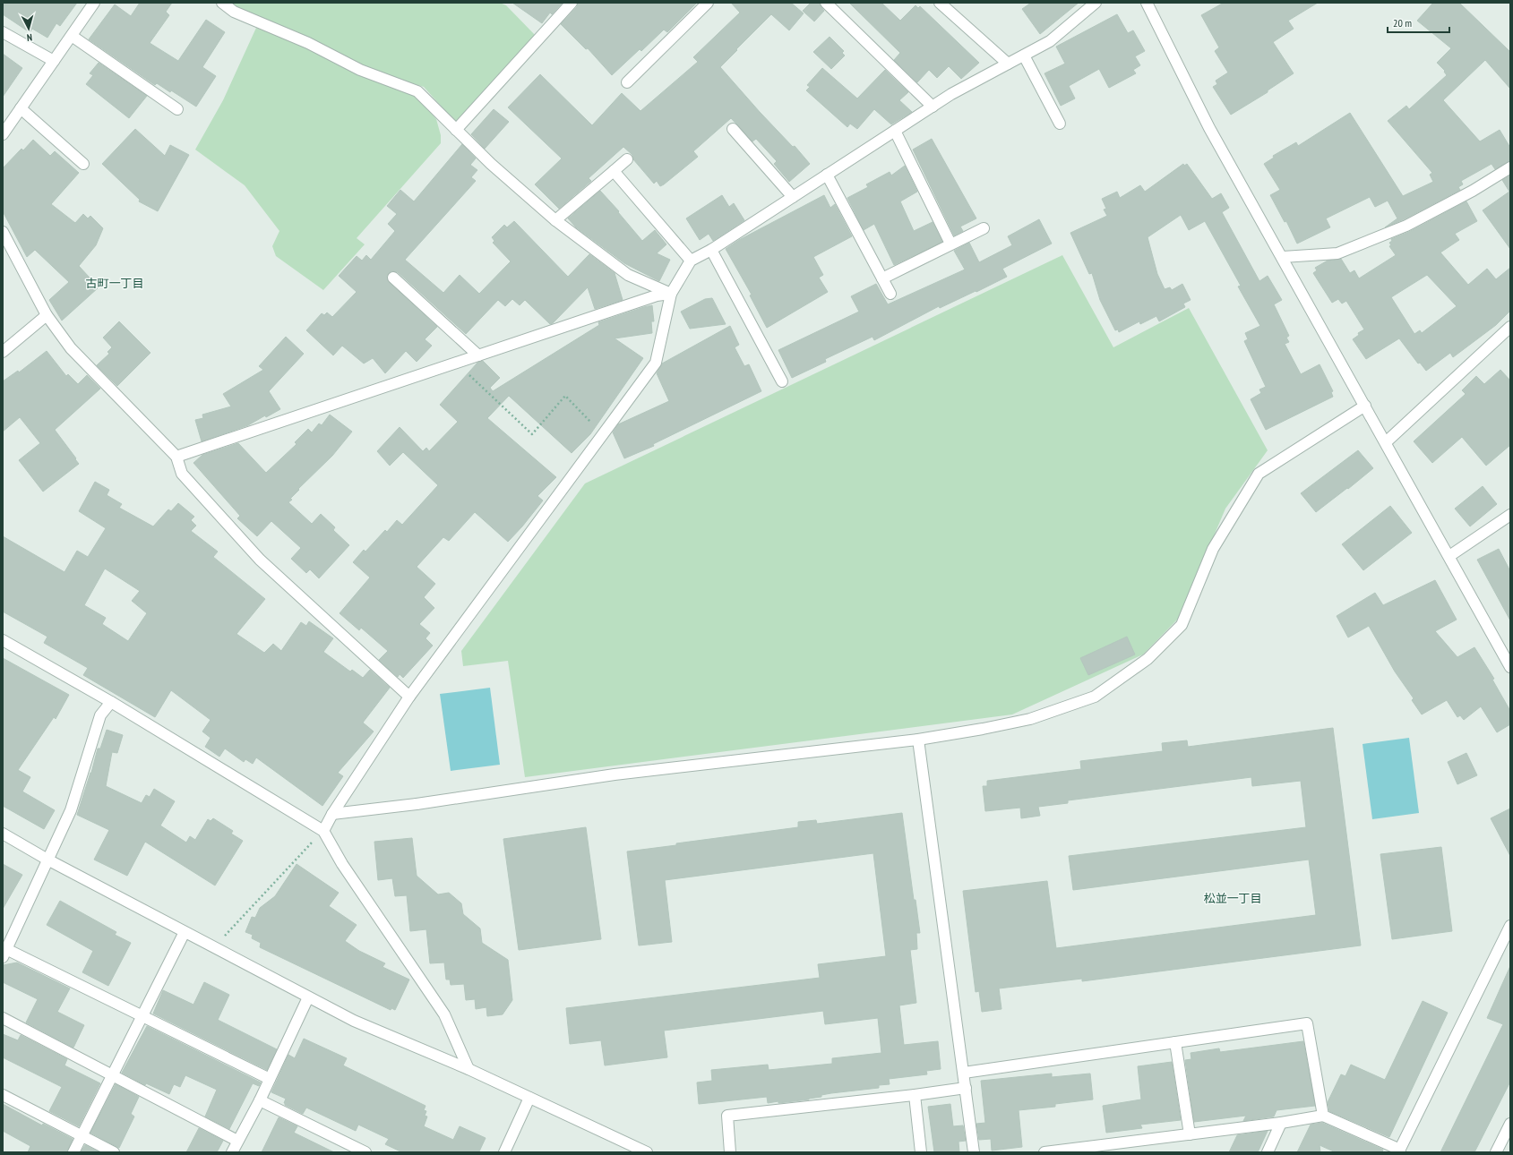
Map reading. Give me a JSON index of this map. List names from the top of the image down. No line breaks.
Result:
{"districts":["古町一丁目","松並一丁目"],"scale_bar":"20 m","north":"bottom"}
